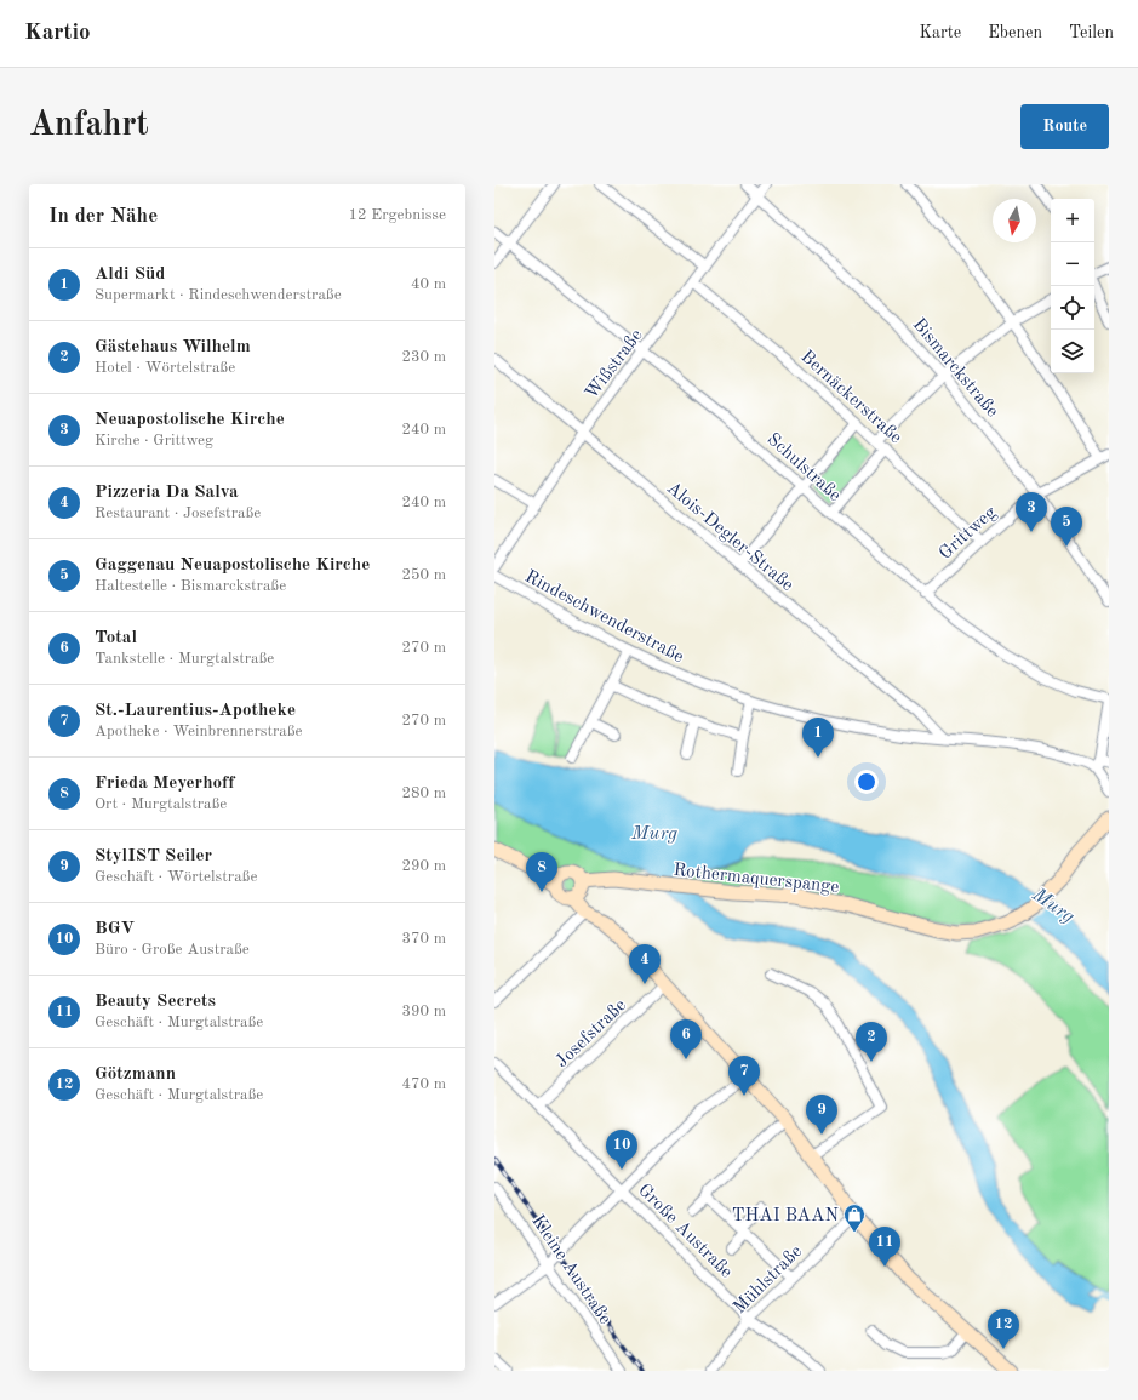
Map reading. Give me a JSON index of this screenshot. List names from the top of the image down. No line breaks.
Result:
{"streets":{"street":["Wißstraße","Bismarckstraße","Bernäckerstraße","Schulstraße","Grittweg","Alois-Degler-Straße","Rindeschwenderstraße","Rothermaquerspange","Josefstraße","Große Austraße","Kleine Austraße","Mühlstraße"]},"crossings":[["Wißstraße","Bismarckstraße"],["Wißstraße","Bernäckerstraße"],["Wißstraße","Schulstraße"],["Wißstraße","Alois-Degler-Straße"],["Bismarckstraße","Grittweg"],["Bernäckerstraße","Grittweg"],["Schulstraße","Grittweg"],["Alois-Degler-Straße","Rindeschwenderstraße"],["Josefstraße","Große Austraße"],["Große Austraße","Mühlstraße"]],"water":["Murg"],"places":{"shop":["THAI BAAN"]},"north":"bottom","page":{"header":"Kartio","nav":["Karte","Ebenen","Teilen"],"buttons":"Route","title":"Anfahrt","heading":["In der Nähe","12 Ergebnisse"],"map_buttons":["+","−"],"list":[{"mark":"1","name":"Aldi Süd","note":"Supermarkt · Rindeschwenderstraße","value":"40 m"},{"mark":"2","name":"Gästehaus Wilhelm","note":"Hotel · Wörtelstraße","value":"230 m"},{"mark":"3","name":"Neuapostolische Kirche","note":"Kirche · Grittweg","value":"240 m"},{"mark":"4","name":"Pizzeria Da Salva","note":"Restaurant · Josefstraße","value":"240 m"},{"mark":"5","name":"Gaggenau Neuapostolische Kirche","note":"Haltestelle · Bismarckstraße","value":"250 m"},{"mark":"6","name":"Total","note":"Tankstelle · Murgtalstraße","value":"270 m"},{"mark":"7","name":"St.-Laurentius-Apotheke","note":"Apotheke · Weinbrennerstraße","value":"270 m"},{"mark":"8","name":"Frieda Meyerhoff","note":"Ort · Murgtalstraße","value":"280 m"},{"mark":"9","name":"StylIST Seiler","note":"Geschäft · Wörtelstraße","value":"290 m"},{"mark":"10","name":"BGV","note":"Büro · Große Austraße","value":"370 m"},{"mark":"11","name":"Beauty Secrets","note":"Geschäft · Murgtalstraße","value":"390 m"},{"mark":"12","name":"Götzmann","note":"Geschäft · Murgtalstraße","value":"470 m"}],"pins":["3","5","1","8","4","6","2","7","9","10","11","12"]}}
